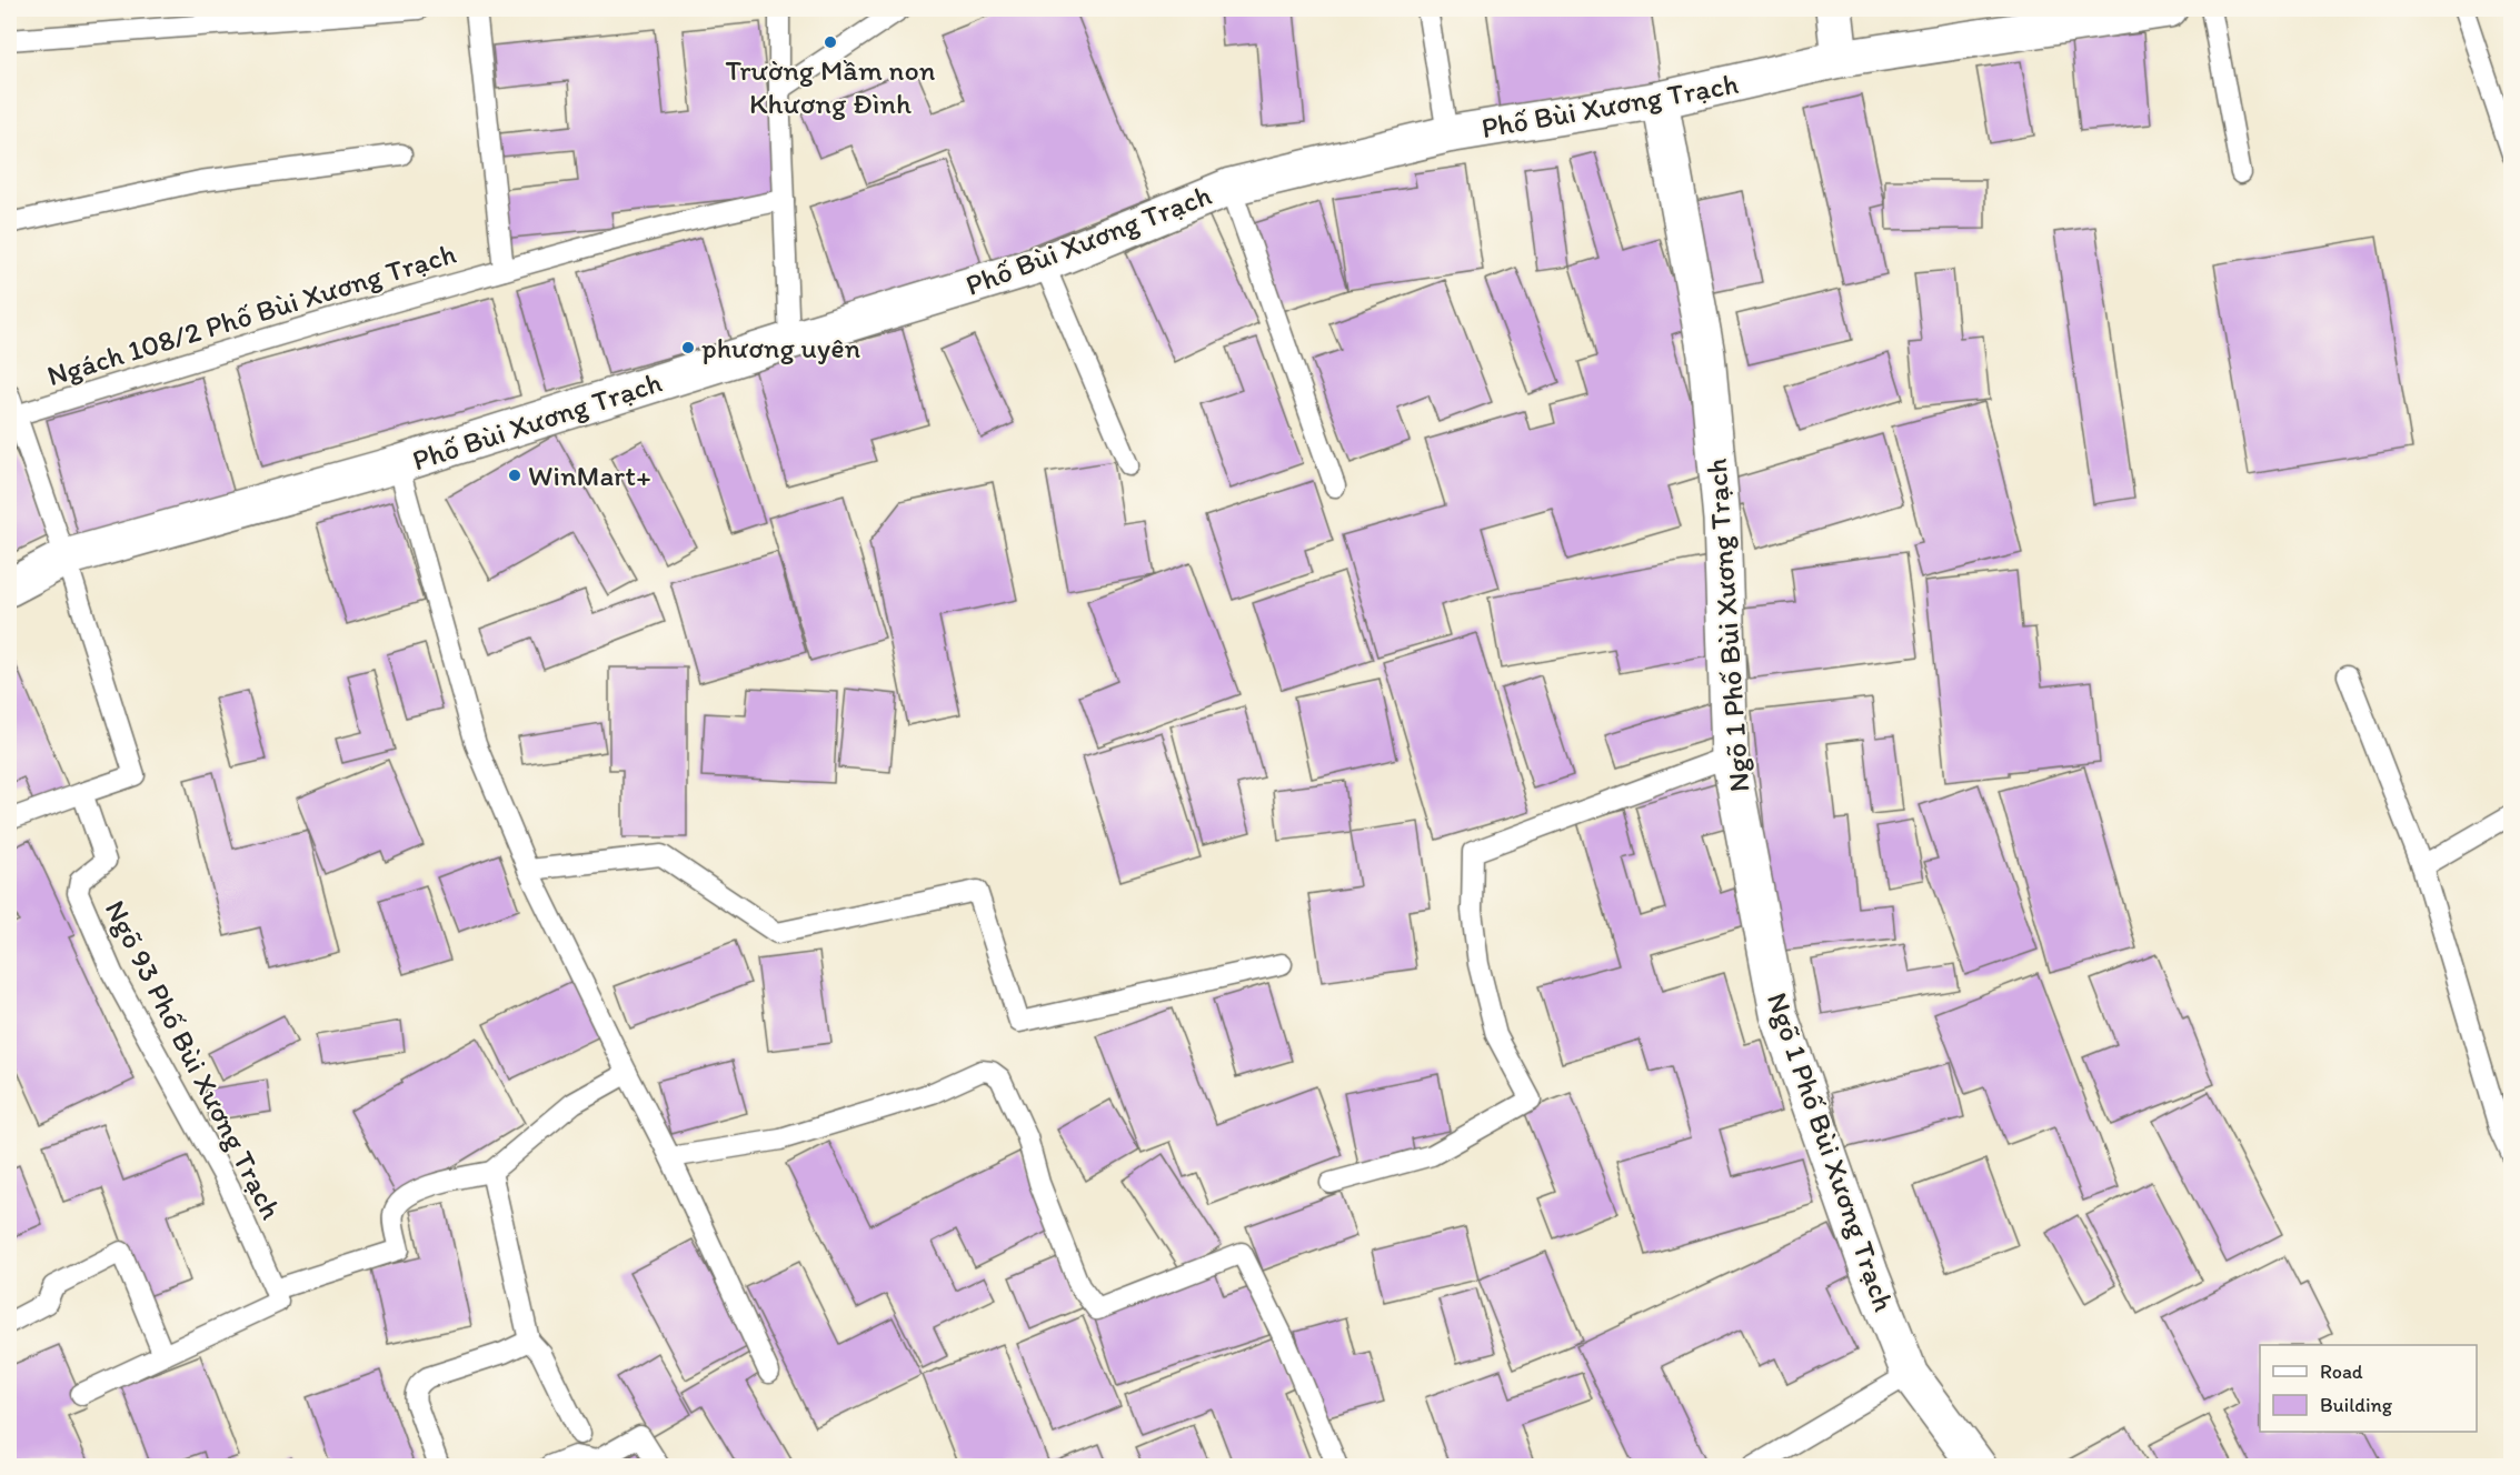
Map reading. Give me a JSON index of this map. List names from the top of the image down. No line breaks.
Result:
{"streets":{"street":["Phố Bùi Xương Trạch","Ngõ 1 Phố Bùi Xương Trạch"],"lane":["Ngách 108/2 Phố Bùi Xương Trạch","Ngõ 93 Phố Bùi Xương Trạch"]},"crossings":[["Phố Bùi Xương Trạch","Ngõ 1 Phố Bùi Xương Trạch"]],"places":["Trường Mầm non Khương Đình","phương uyên","WinMart+"],"legend":["Road","Building"]}
